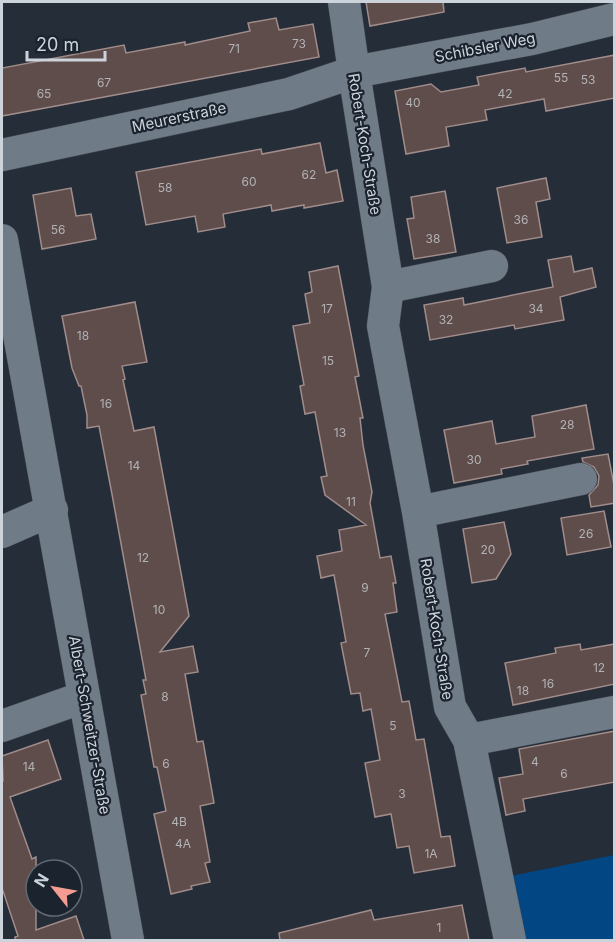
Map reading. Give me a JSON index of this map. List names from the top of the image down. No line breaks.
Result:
{"streets":{"street":["Schibsler Weg","Meurerstraße","Robert-Koch-Straße","Albert-Schweitzer-Straße"]},"crossings":[["Schibsler Weg","Meurerstraße"],["Schibsler Weg","Robert-Koch-Straße"],["Meurerstraße","Robert-Koch-Straße"]],"house_numbers":["73","71","55","53","67","65","42","40","62","60","58","36","56","38","17","34","32","18","15","16","28","13","30","14","11","26","20","12","9","10","7","12","16","18","8","5","4","6","14","6","3","4B","4A","1A","1"],"scale_bar":"20 m","north":"top left"}
